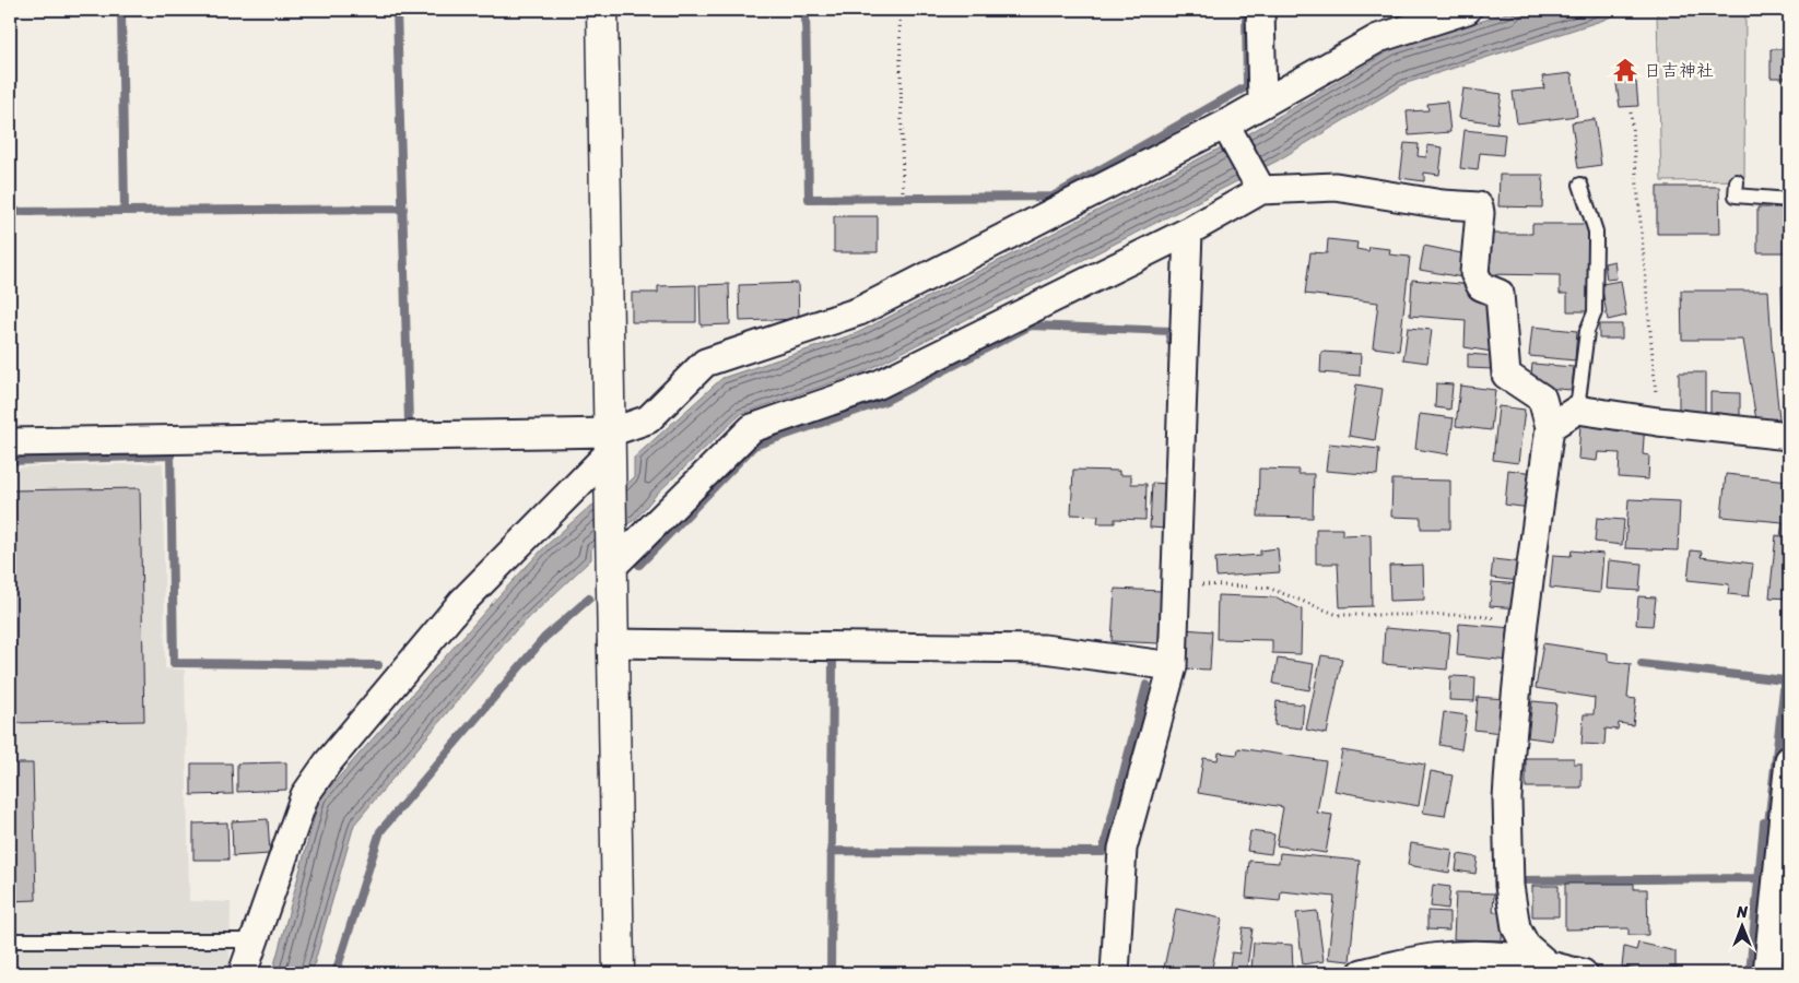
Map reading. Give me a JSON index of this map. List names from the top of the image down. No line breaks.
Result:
{"places":{"temple":["日吉神社"]},"north":"top"}
